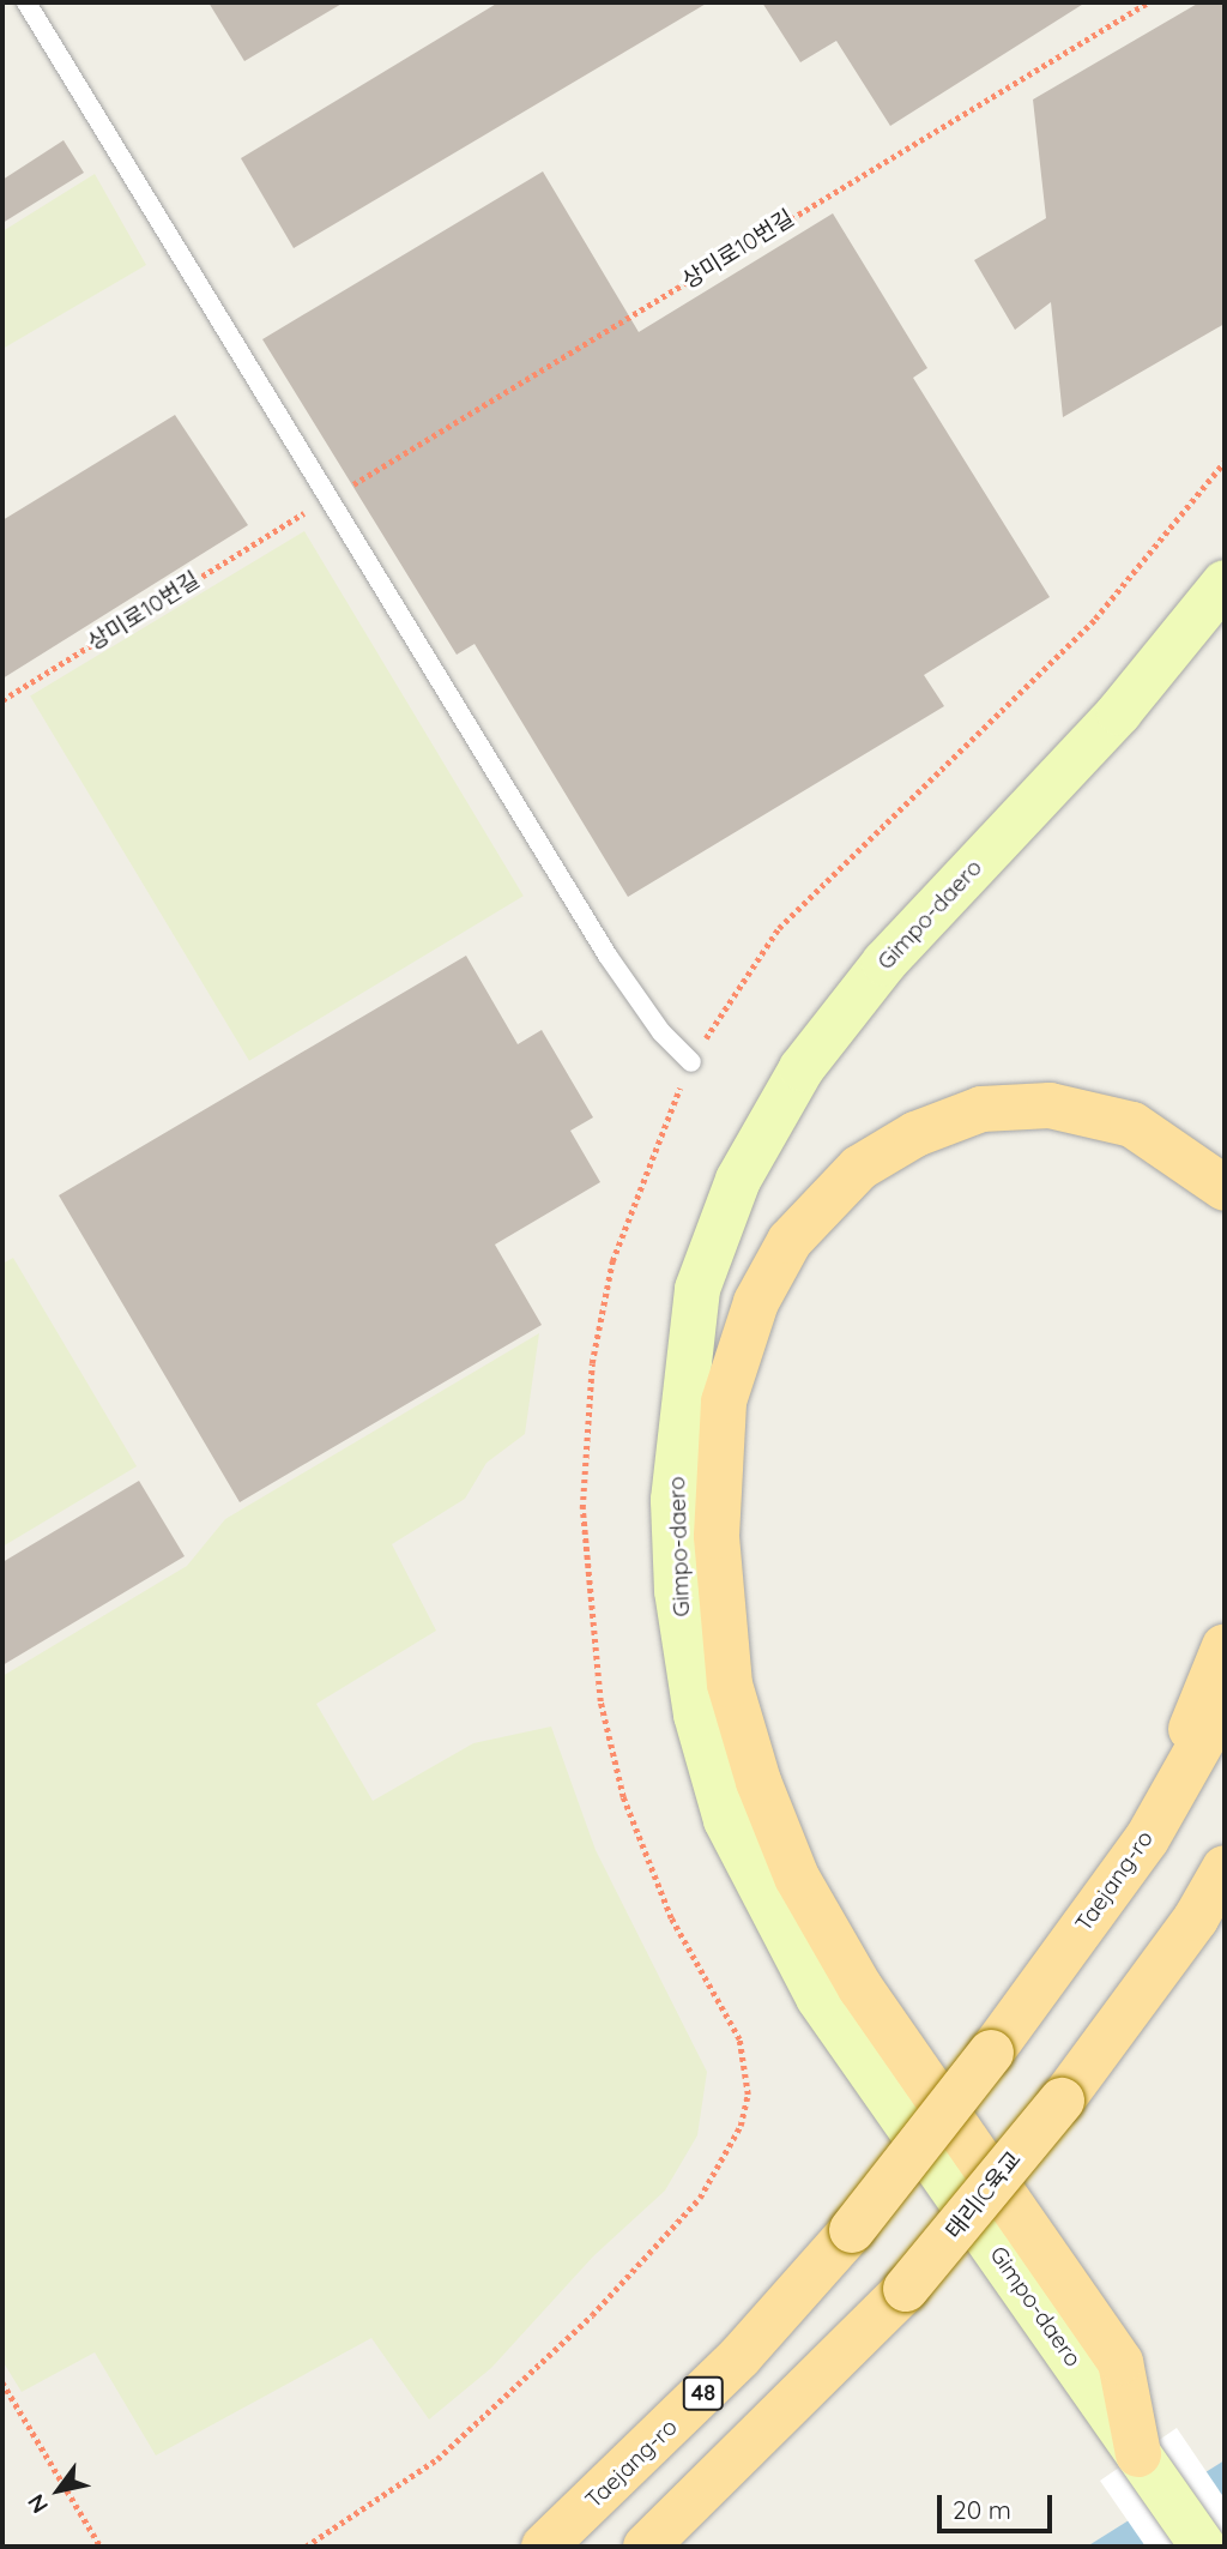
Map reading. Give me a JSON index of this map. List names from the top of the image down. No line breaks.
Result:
{"streets":{"main road":["Gimpo-daero","Taejang-ro","태리IC육교","48"],"path":["상미로10번길"]},"scale_bar":"20 m","north":"bottom left"}
